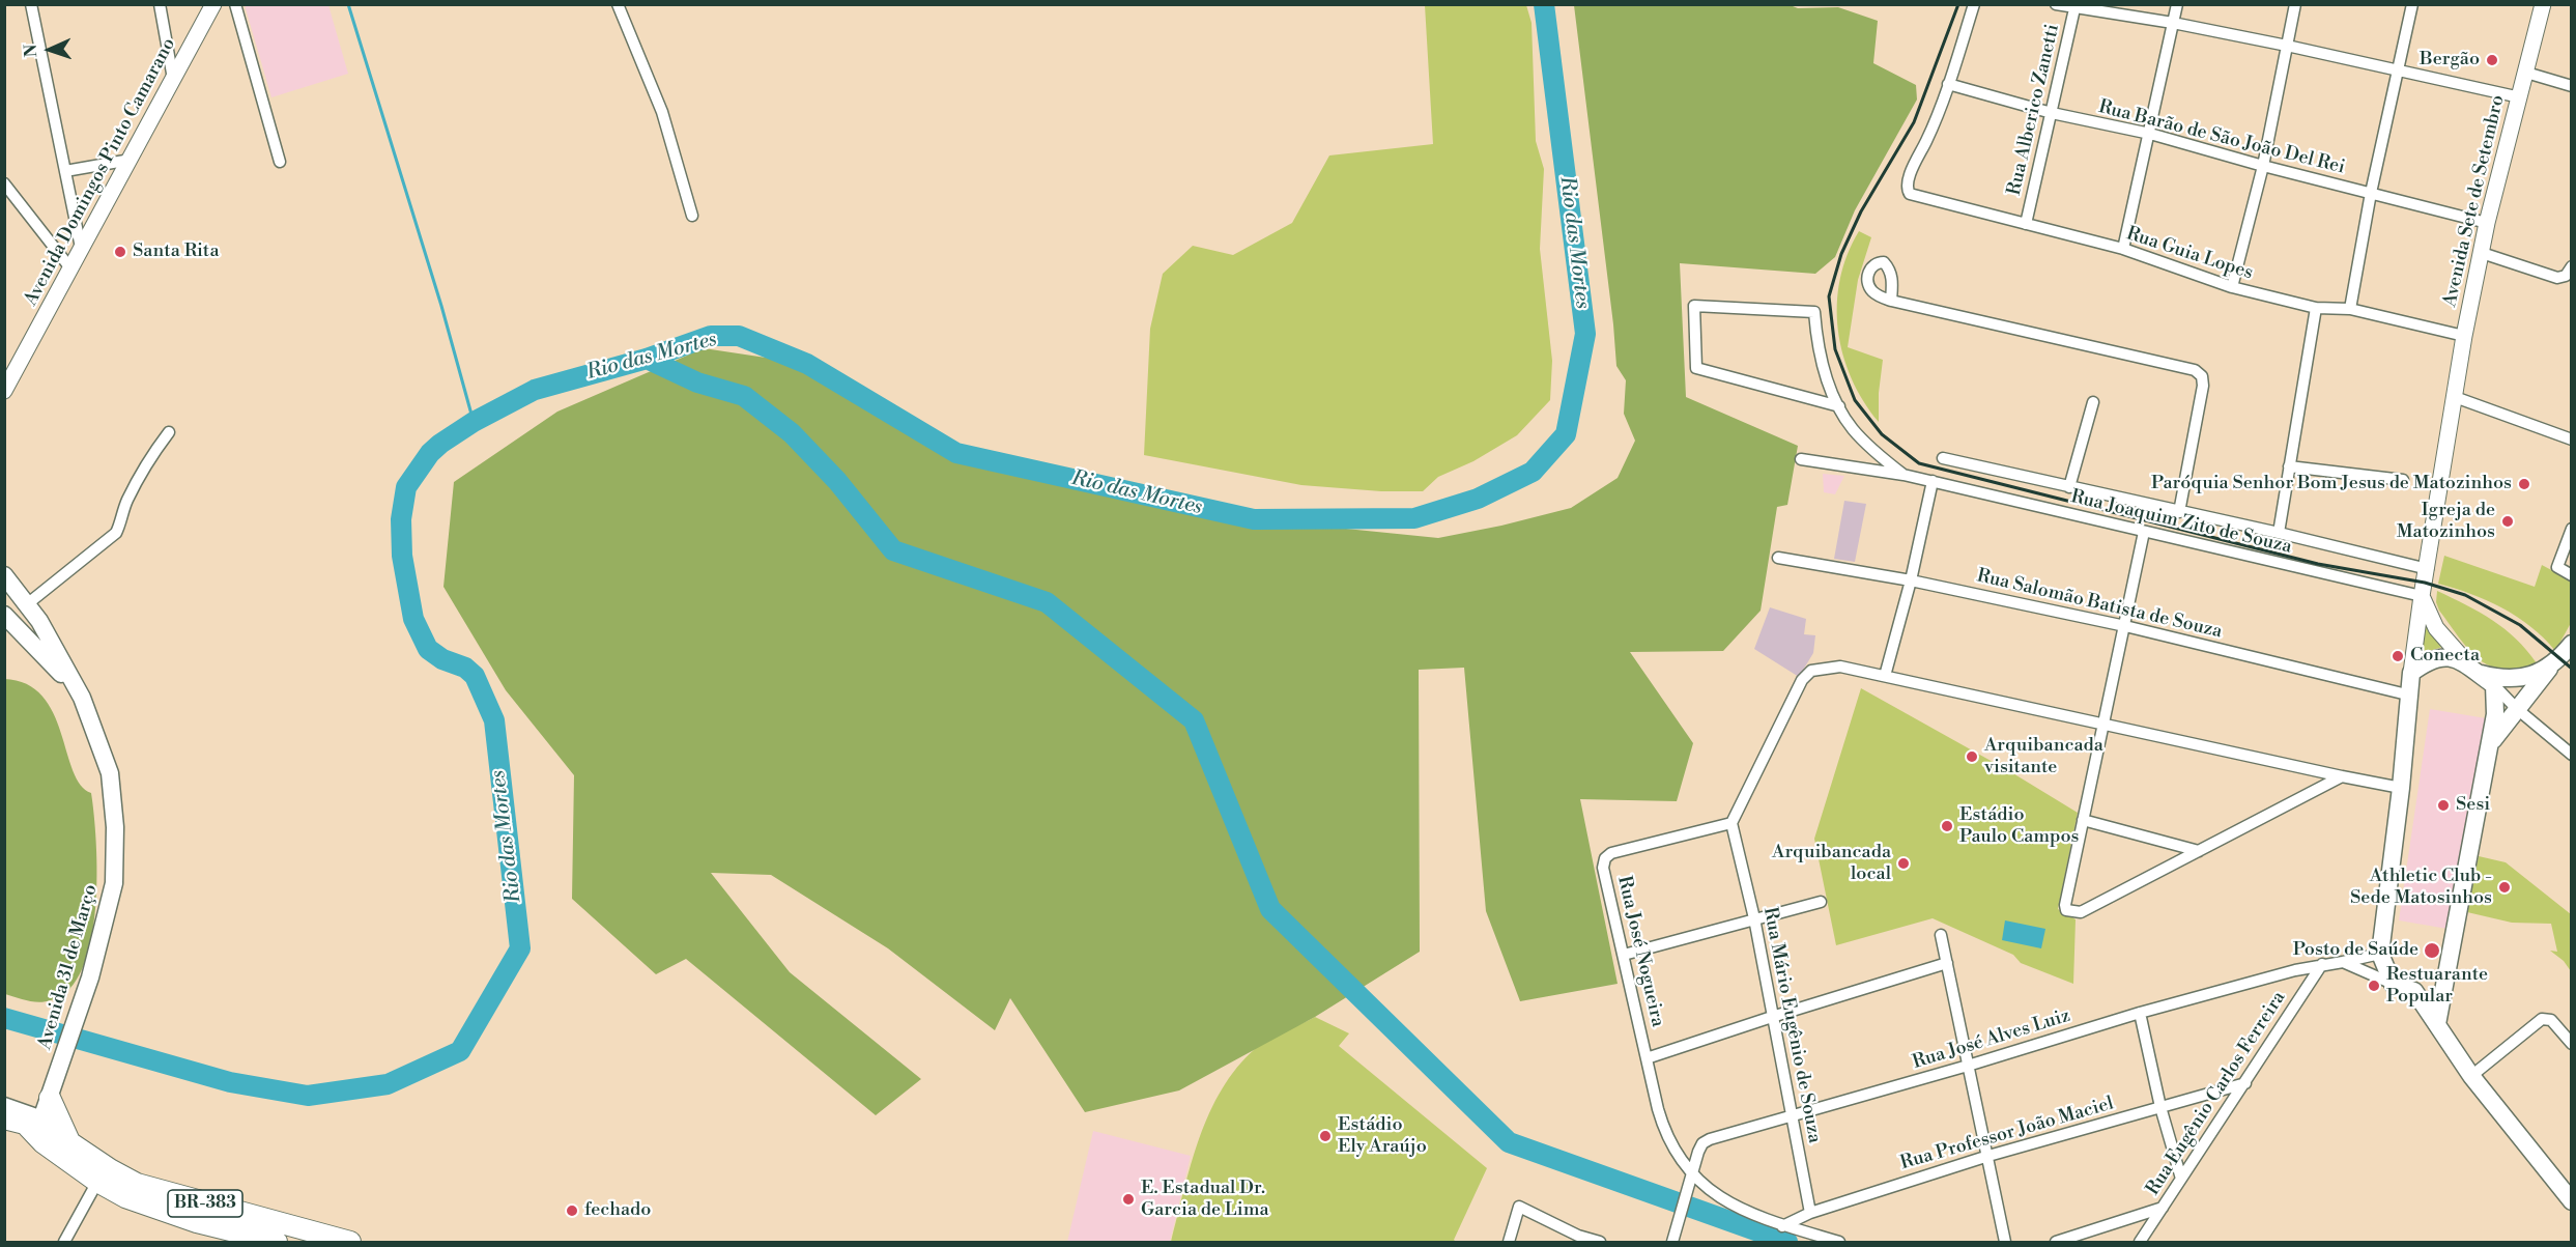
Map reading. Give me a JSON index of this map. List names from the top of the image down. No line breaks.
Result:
{"streets":{"highway":["BR-383"],"main road":["Avenida Domingos Pinto Camarano","Avenida Sete de Setembro","Avenida 31 de Março"],"street":["Rua Alberico Zanetti","Rua Barão de São João Del Rei","Rua Guia Lopes","Rua Joaquim Zito de Souza","Rua Salomão Batista de Souza","Rua José Nogueira","Rua Mário Eugênio de Souza","Rua José Alves Luiz","Rua Eugênio Carlos Ferreira","Rua Professor João Maciel"]},"crossings":[["Rua Alberico Zanetti","Rua Barão de São João Del Rei"],["Rua Alberico Zanetti","Rua Guia Lopes"],["Rua Barão de São João Del Rei","Avenida Sete de Setembro"],["Rua Barão de São João Del Rei","Rua Guia Lopes"],["Avenida Sete de Setembro","Rua Guia Lopes"],["Avenida Sete de Setembro","Rua Joaquim Zito de Souza"],["Rua José Nogueira","Rua Mário Eugênio de Souza"],["Rua José Nogueira","Rua José Alves Luiz"],["Avenida 31 de Março","BR-383"],["Rua Mário Eugênio de Souza","Rua José Alves Luiz"],["Rua Mário Eugênio de Souza","Rua Professor João Maciel"],["Rua José Alves Luiz","Rua Eugênio Carlos Ferreira"],["Rua Eugênio Carlos Ferreira","Rua Professor João Maciel"]],"water":["Rio das Mortes"],"places":["Bergão","Santa Rita","Paróquia Senhor Bom Jesus de Matozinhos","Igreja de Matozinhos","Conecta","Arquibancada visitante","Sesi","Estádio Paulo Campos","Arquibancada local","Athletic Club - Sede Matosinhos","Posto de Saúde","Restuarante Popular","Estádio Ely Araújo","E. Estadual Dr. Garcia de Lima","fechado"],"north":"left"}
